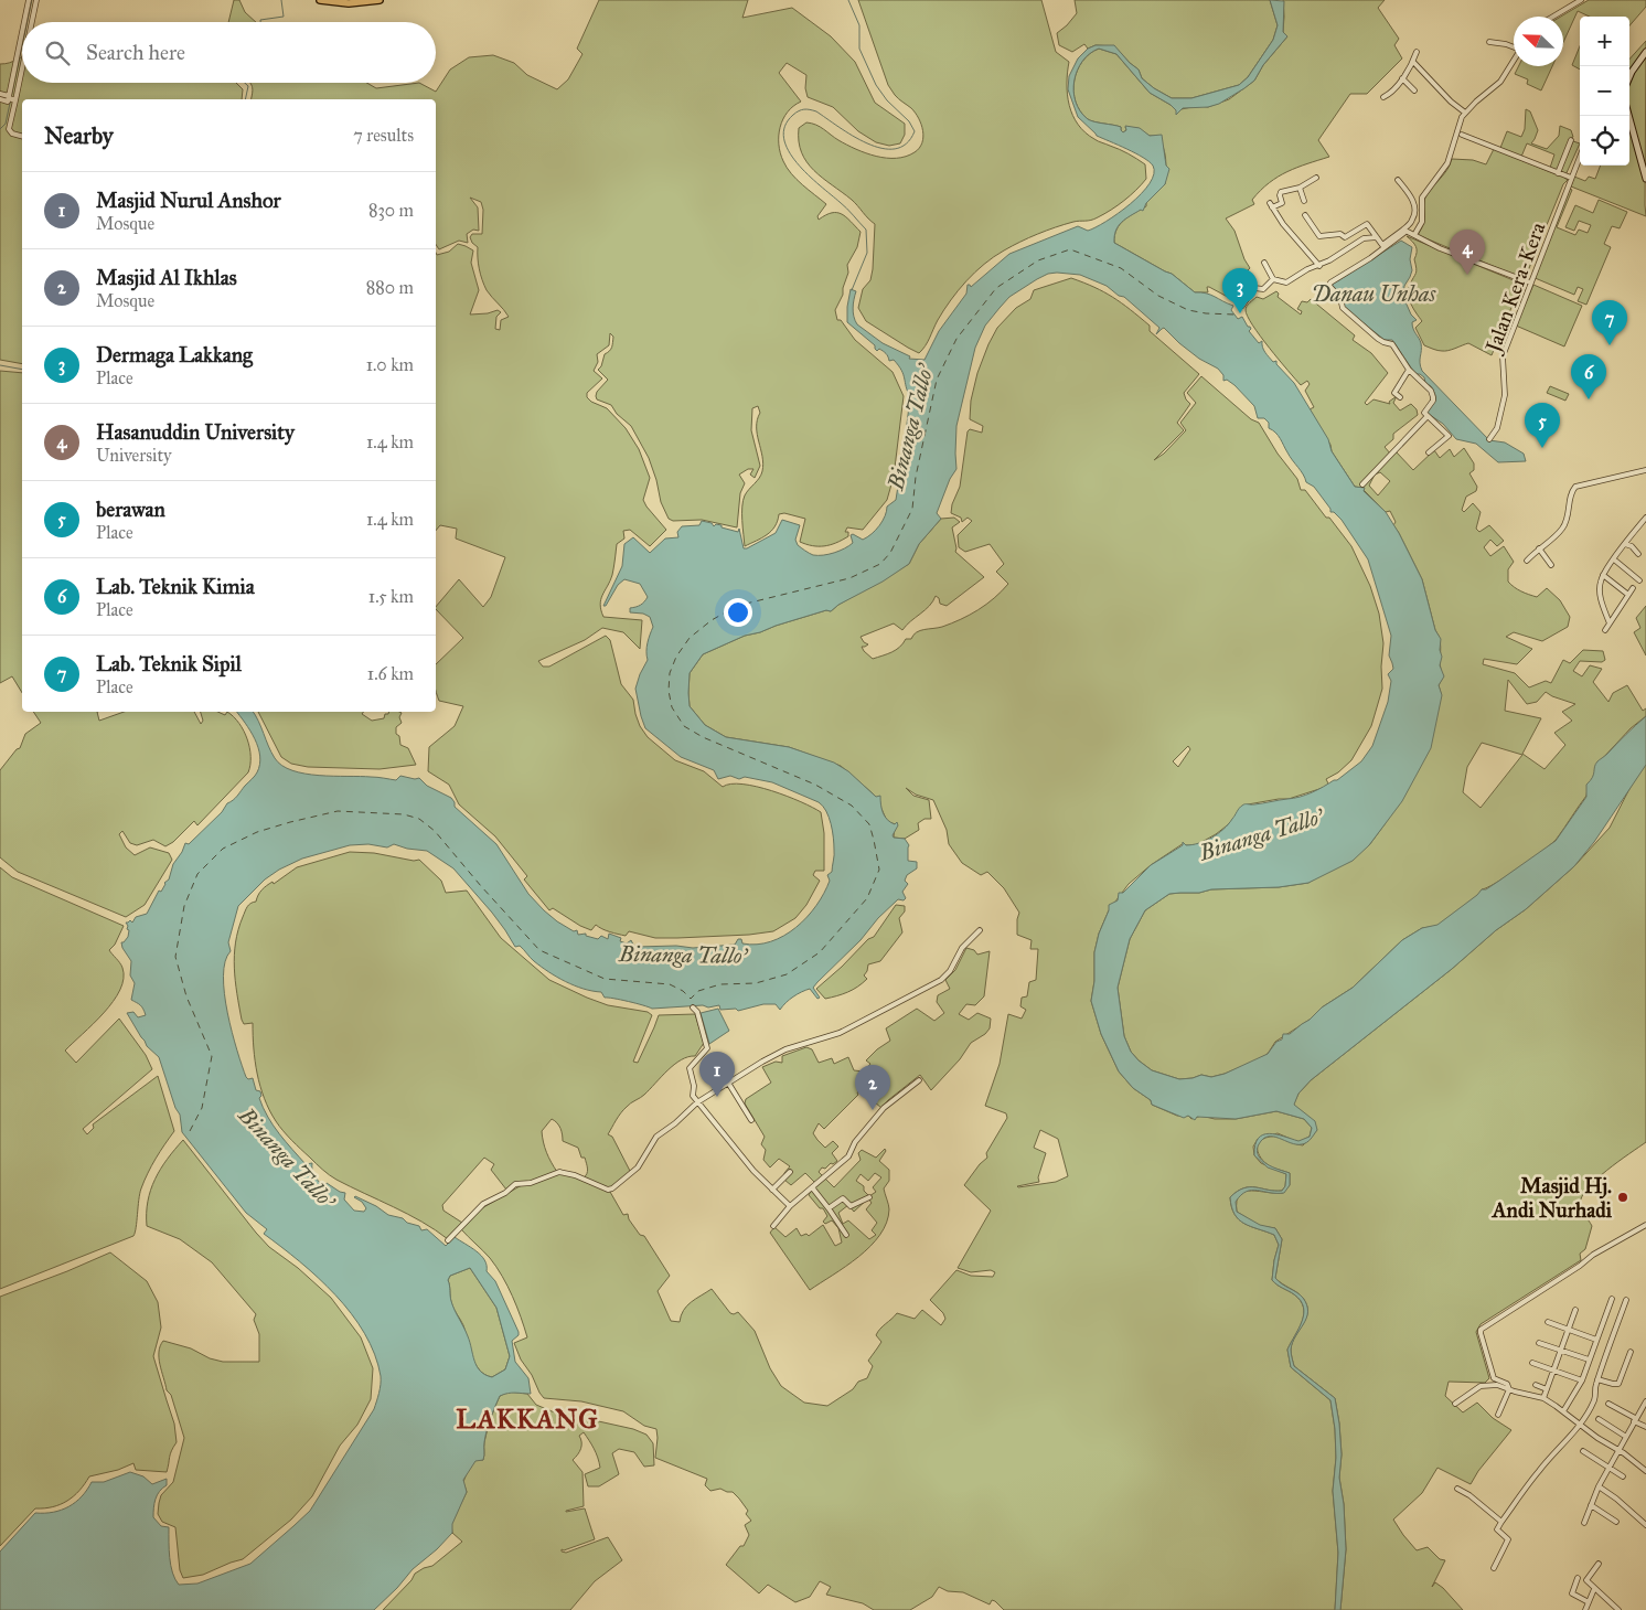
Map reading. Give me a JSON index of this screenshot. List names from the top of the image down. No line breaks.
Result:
{"streets":{"street":["Jalan Kera-Kera"]},"districts":["LAKKANG"],"water":["Danau Unhas","Binanga Tallo'"],"places":["Masjid Hj. Andi Nurhadi"],"north":"top left","page":{"map_buttons":["+","−"],"search":"Search here","heading":["Nearby","7 results"],"list":[{"mark":"1","name":"Masjid Nurul Anshor","note":"Mosque","value":"830 m"},{"mark":"2","name":"Masjid Al Ikhlas","note":"Mosque","value":"880 m"},{"mark":"3","name":"Dermaga Lakkang","note":"Place","value":"1.0 km"},{"mark":"4","name":"Hasanuddin University","note":"University","value":"1.4 km"},{"mark":"5","name":"berawan","note":"Place","value":"1.4 km"},{"mark":"6","name":"Lab. Teknik Kimia","note":"Place","value":"1.5 km"},{"mark":"7","name":"Lab. Teknik Sipil","note":"Place","value":"1.6 km"}],"pins":["4","3","7","6","5","1","2"]}}
